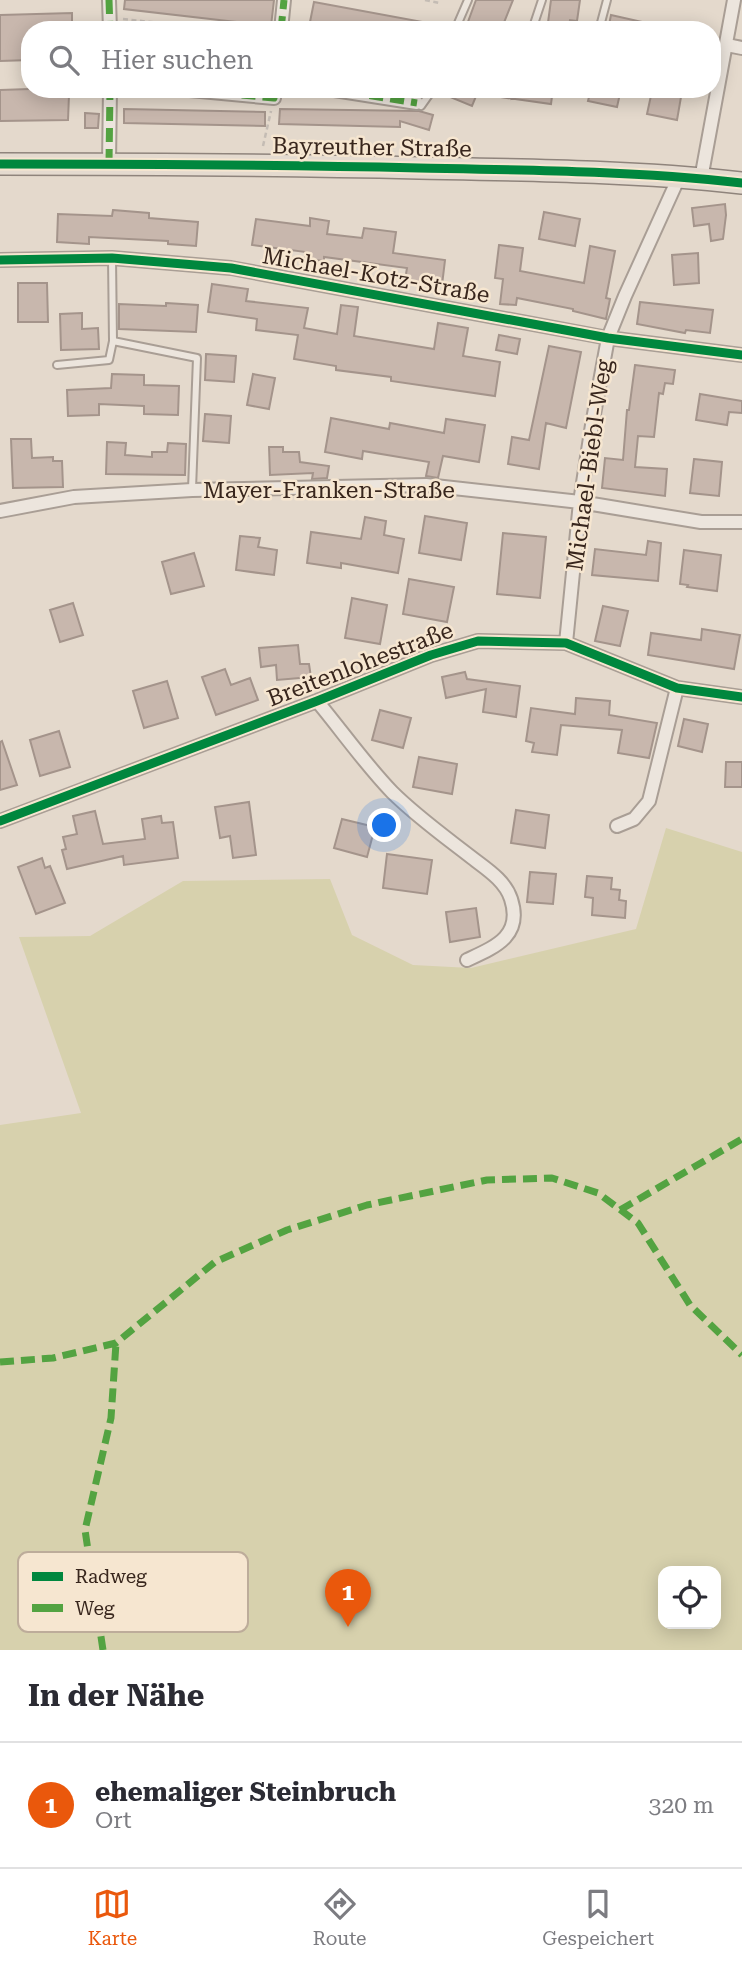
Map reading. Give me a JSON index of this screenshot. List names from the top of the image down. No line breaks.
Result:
{"streets":{"main road":["Bayreuther Straße"],"street":["Michael-Kotz-Straße","Michael-Biebl-Weg","Mayer-Franken-Straße","Breitenlohestraße"]},"crossings":[["Bayreuther Straße","Michael-Biebl-Weg"],["Michael-Kotz-Straße","Michael-Biebl-Weg"],["Michael-Biebl-Weg","Mayer-Franken-Straße"],["Michael-Biebl-Weg","Breitenlohestraße"]],"legend":["Radweg","Weg"],"page":{"search":"Hier suchen","pins":"1","heading":"In der Nähe","list":[{"mark":"1","name":"ehemaliger Steinbruch","note":"Ort","value":"320 m"}],"nav":["Karte","Route","Gespeichert"]}}
